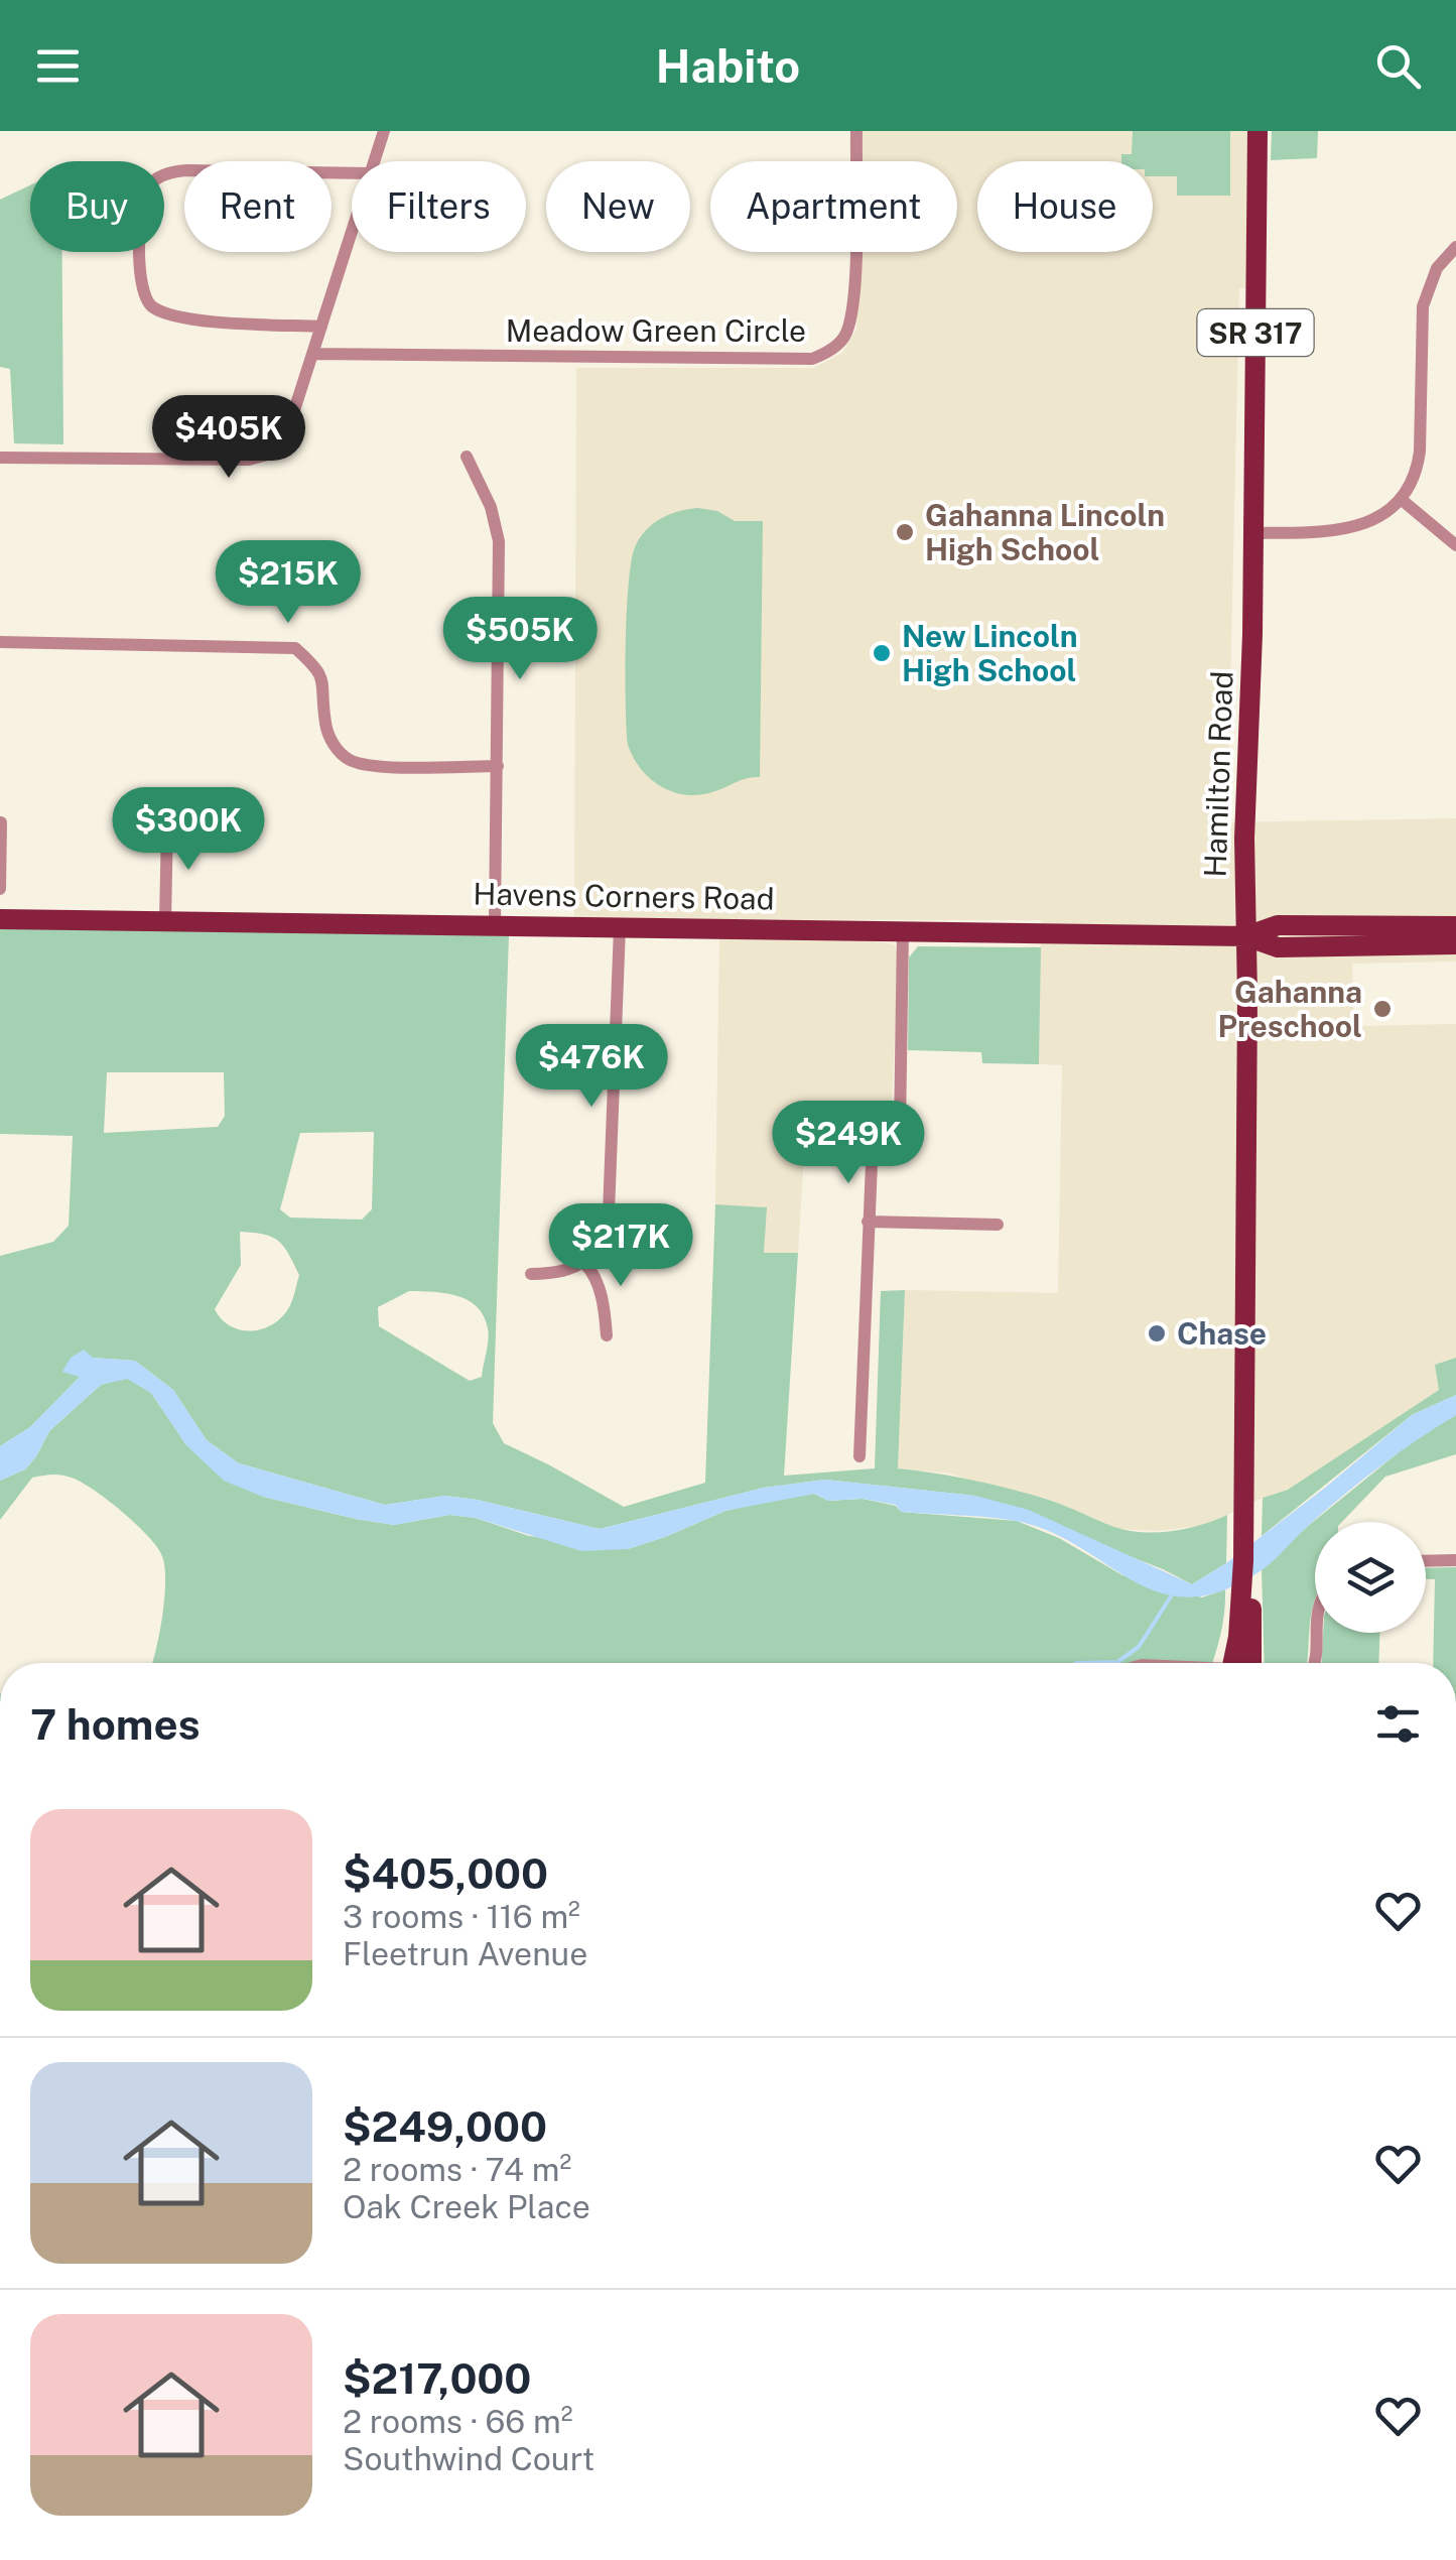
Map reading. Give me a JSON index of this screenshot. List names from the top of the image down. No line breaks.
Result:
{"streets":{"main road":["SR 317","Hamilton Road","Havens Corners Road"],"street":["Meadow Green Circle"]},"crossings":[["Hamilton Road","Havens Corners Road"]],"places":["Gahanna Lincoln High School","New Lincoln High School","Gahanna Preschool","Chase"],"page":{"header":"Habito","chip":["Buy","Rent","Filters","New","Apartment","House"],"price":["$405K","$215K","$505K","$300K","$476K","$249K","$217K"],"heading":"7 homes","list":[{"name":"$405,000","note":"3 rooms · 116 m² · Fleetrun Avenue"},{"name":"$249,000","note":"2 rooms · 74 m² · Oak Creek Place"},{"name":"$217,000","note":"2 rooms · 66 m² · Southwind Court"}]}}
